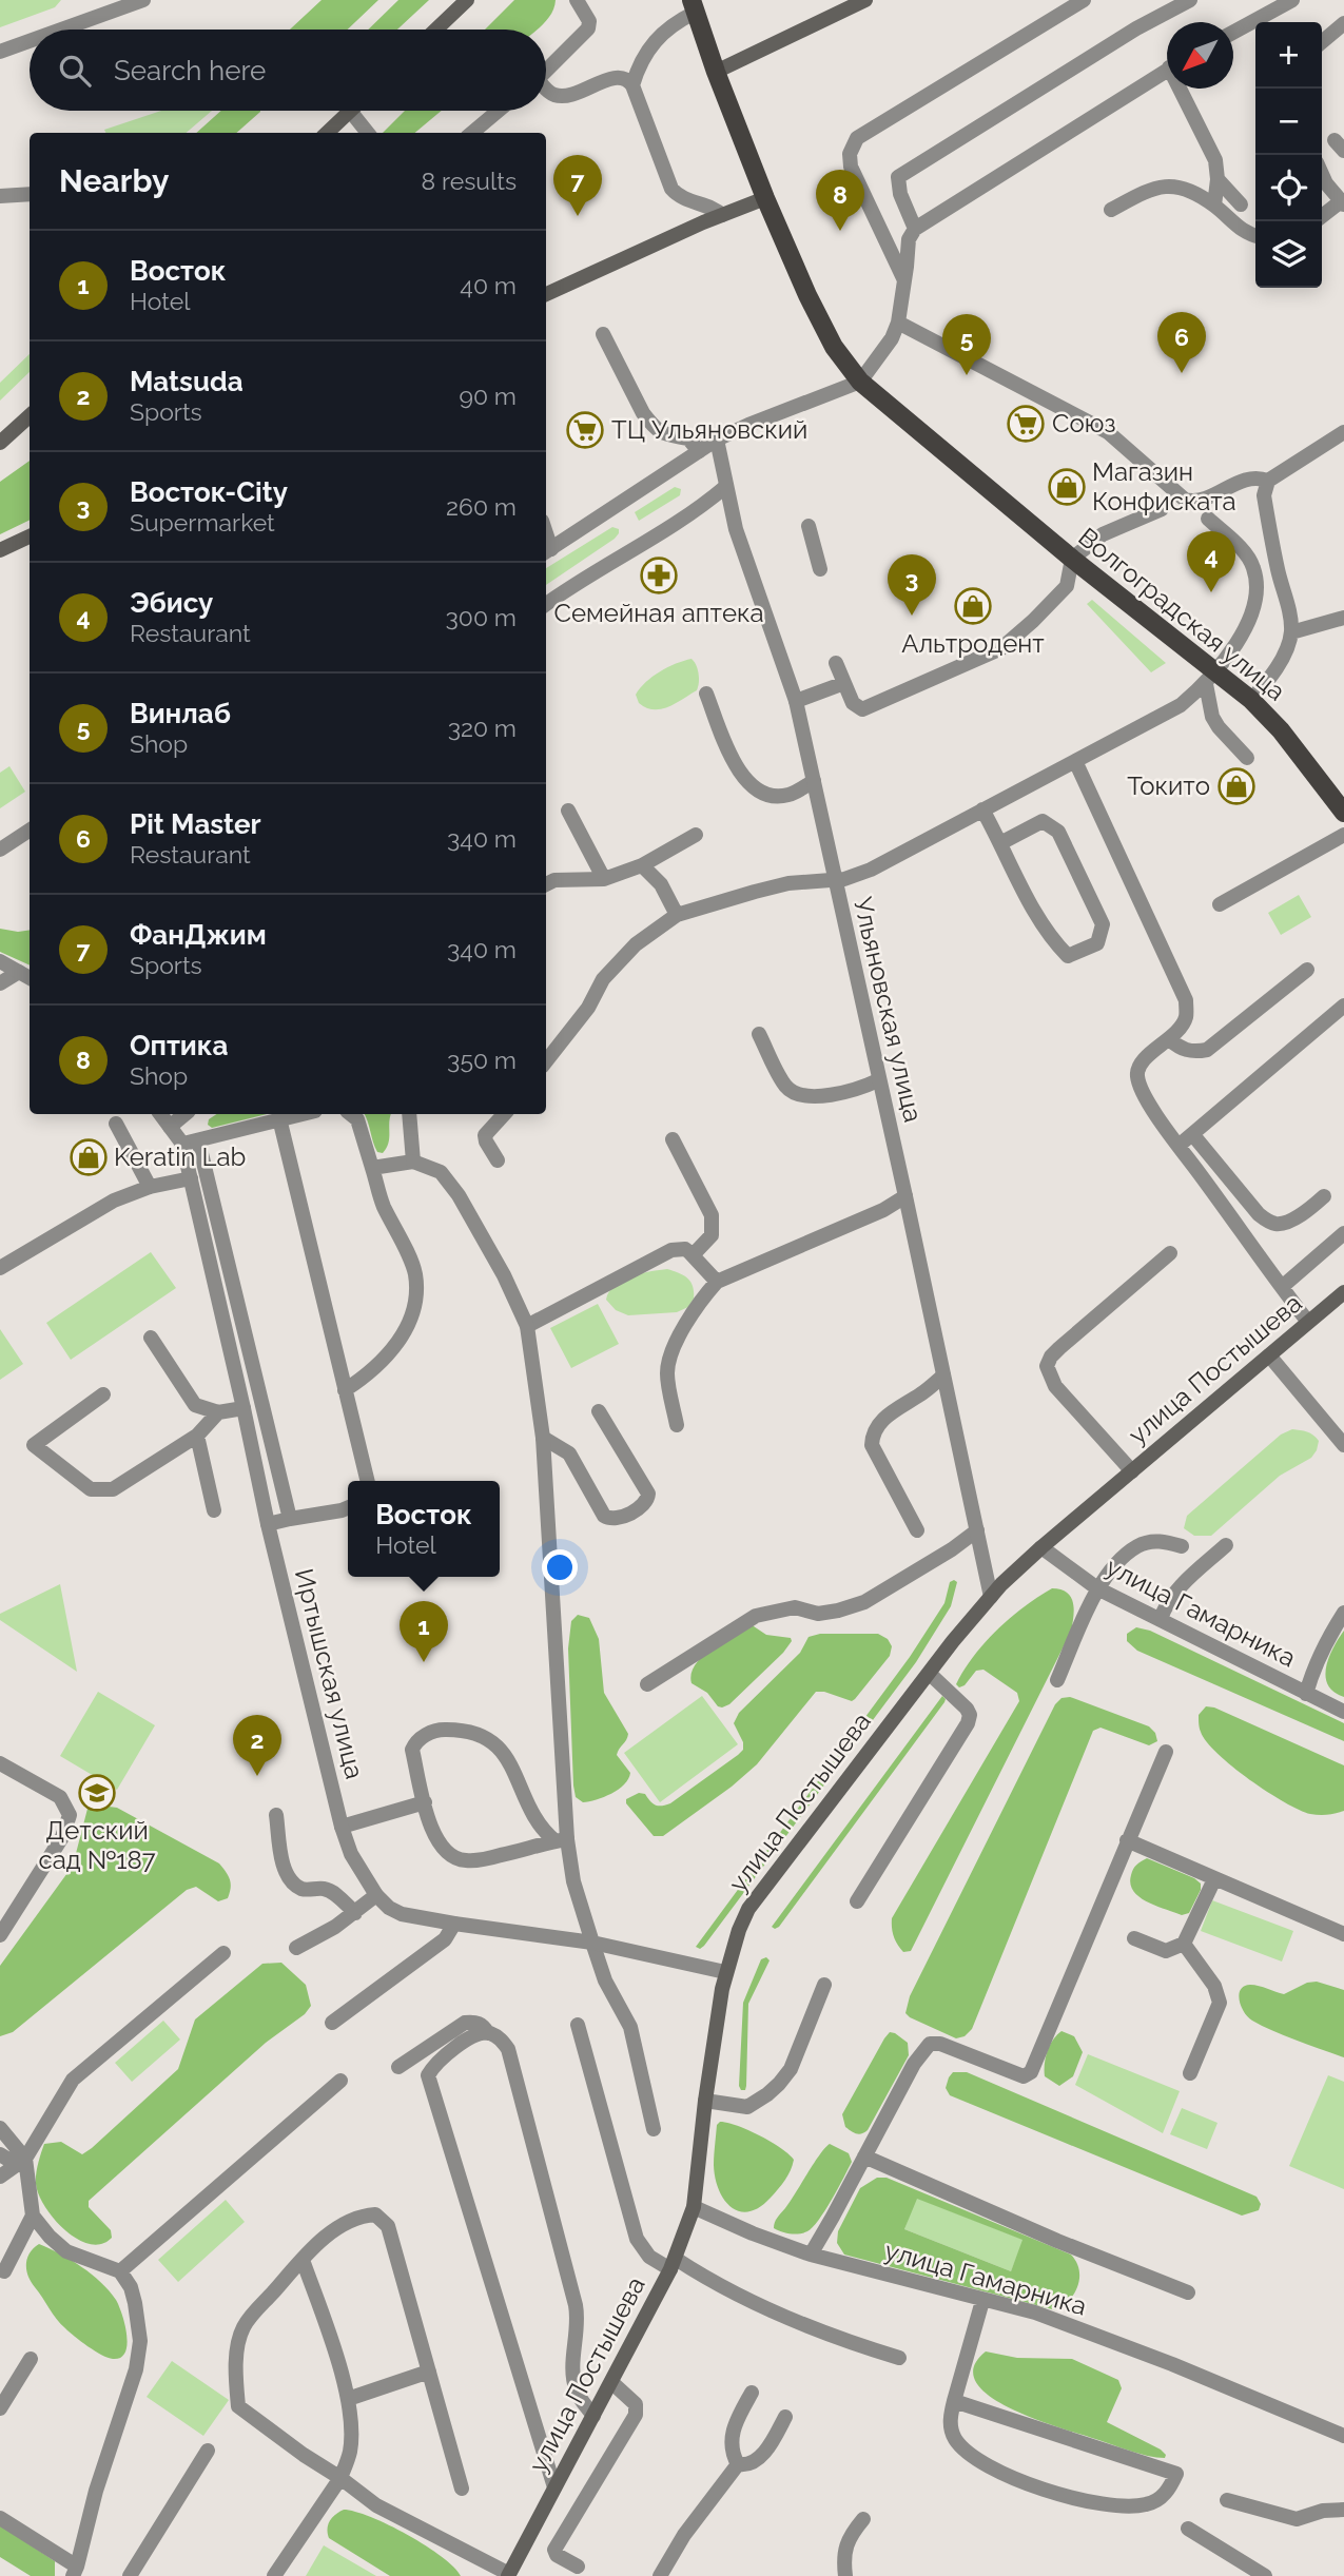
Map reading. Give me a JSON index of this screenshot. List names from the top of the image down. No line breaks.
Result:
{"streets":{"main road":["Волгоградская улица","улица Постышева"],"street":["Ульяновская улица","улица Гамарника","Иртышская улица"]},"crossings":[["Ульяновская улица","улица Постышева"],["улица Постышева","улица Гамарника"],["улица Постышева","Иртышская улица"]],"places":{"supermarket":["Союз","ТЦ Ульяновский"],"shop":["Магазин Конфиската","Альтродент","Токито","Keratin Lab"],"pharmacy":["Семейная аптека"],"school or university":["Детский сад №187"]},"north":"bottom left","page":{"map_buttons":["+","−"],"search":"Search here","heading":["Nearby","8 results"],"pins":["7","8","6","5","4","3","1","2"],"list":[{"mark":"1","name":"Восток","note":"Hotel","value":"40 m"},{"mark":"2","name":"Matsuda","note":"Sports","value":"90 m"},{"mark":"3","name":"Восток-City","note":"Supermarket","value":"260 m"},{"mark":"4","name":"Эбису","note":"Restaurant","value":"300 m"},{"mark":"5","name":"Винлаб","note":"Shop","value":"320 m"},{"mark":"6","name":"Pit Master","note":"Restaurant","value":"340 m"},{"mark":"7","name":"ФанДжим","note":"Sports","value":"340 m"},{"mark":"8","name":"Оптика","note":"Shop","value":"350 m"}],"popup":["Восток","Hotel"]}}
